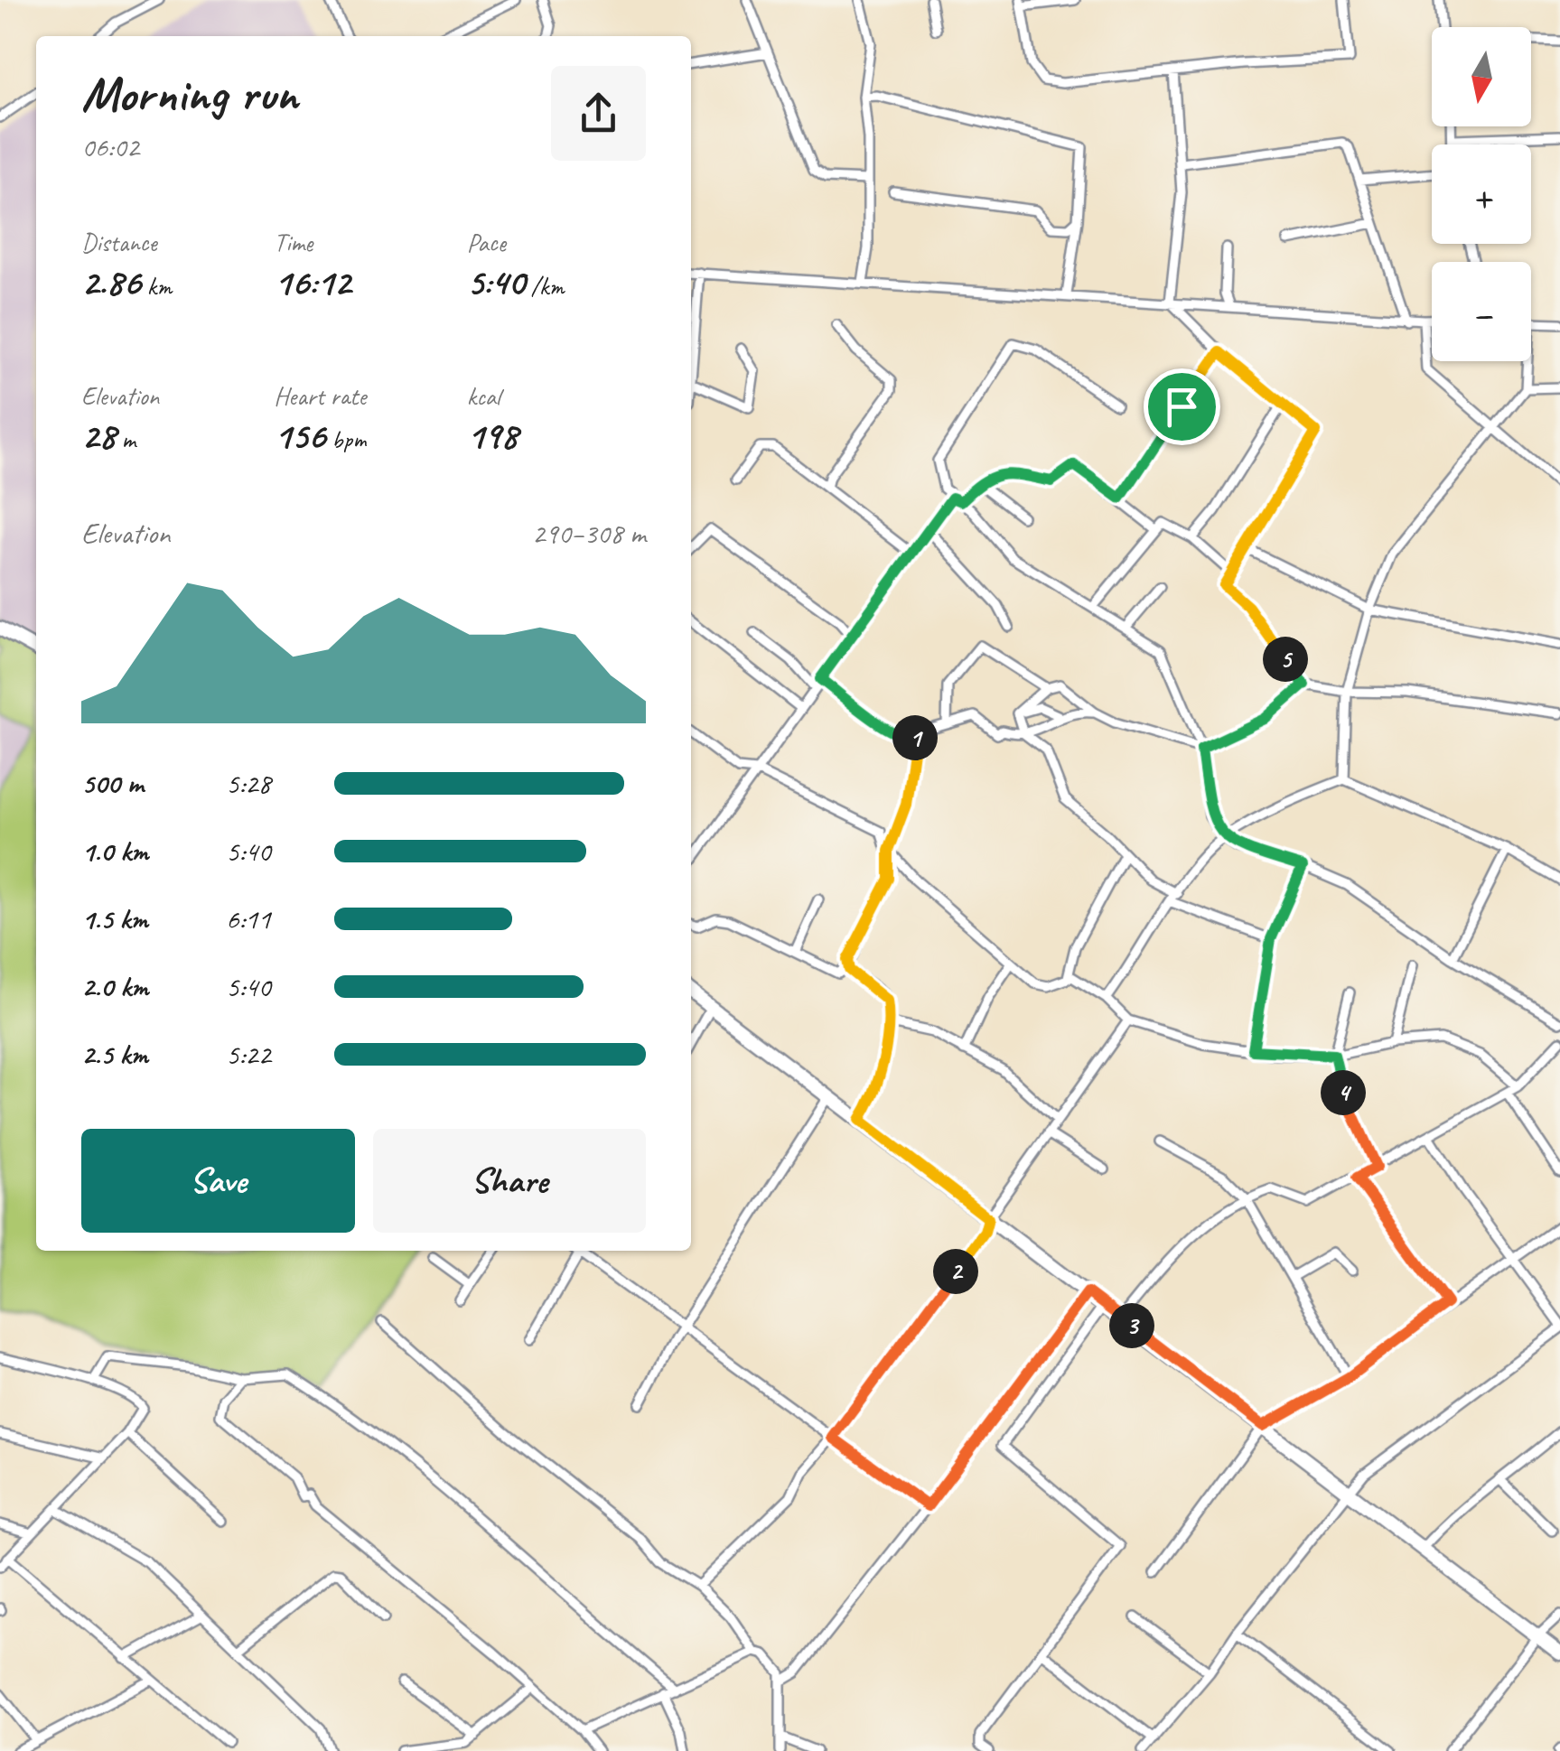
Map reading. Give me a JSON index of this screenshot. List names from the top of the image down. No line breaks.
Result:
{"north":"bottom","page":{"map_buttons":["+","−"],"heading":["Morning run","06:02"],"stats":[["Distance","2.86 km"],["Time","16:12"],["Pace","5:40 /km"],["Elevation","28 m"],["Heart rate","156 bpm"],["kcal","198"]],"chart":["Elevation","290–308 m"],"pins":["5","1","4","2","3"],"list":[{"name":"500 m","note":"5:28"},{"name":"1.0 km","note":"5:40"},{"name":"1.5 km","note":"6:11"},{"name":"2.0 km","note":"5:40"},{"name":"2.5 km","note":"5:22"}],"buttons":["Save","Share"]}}
